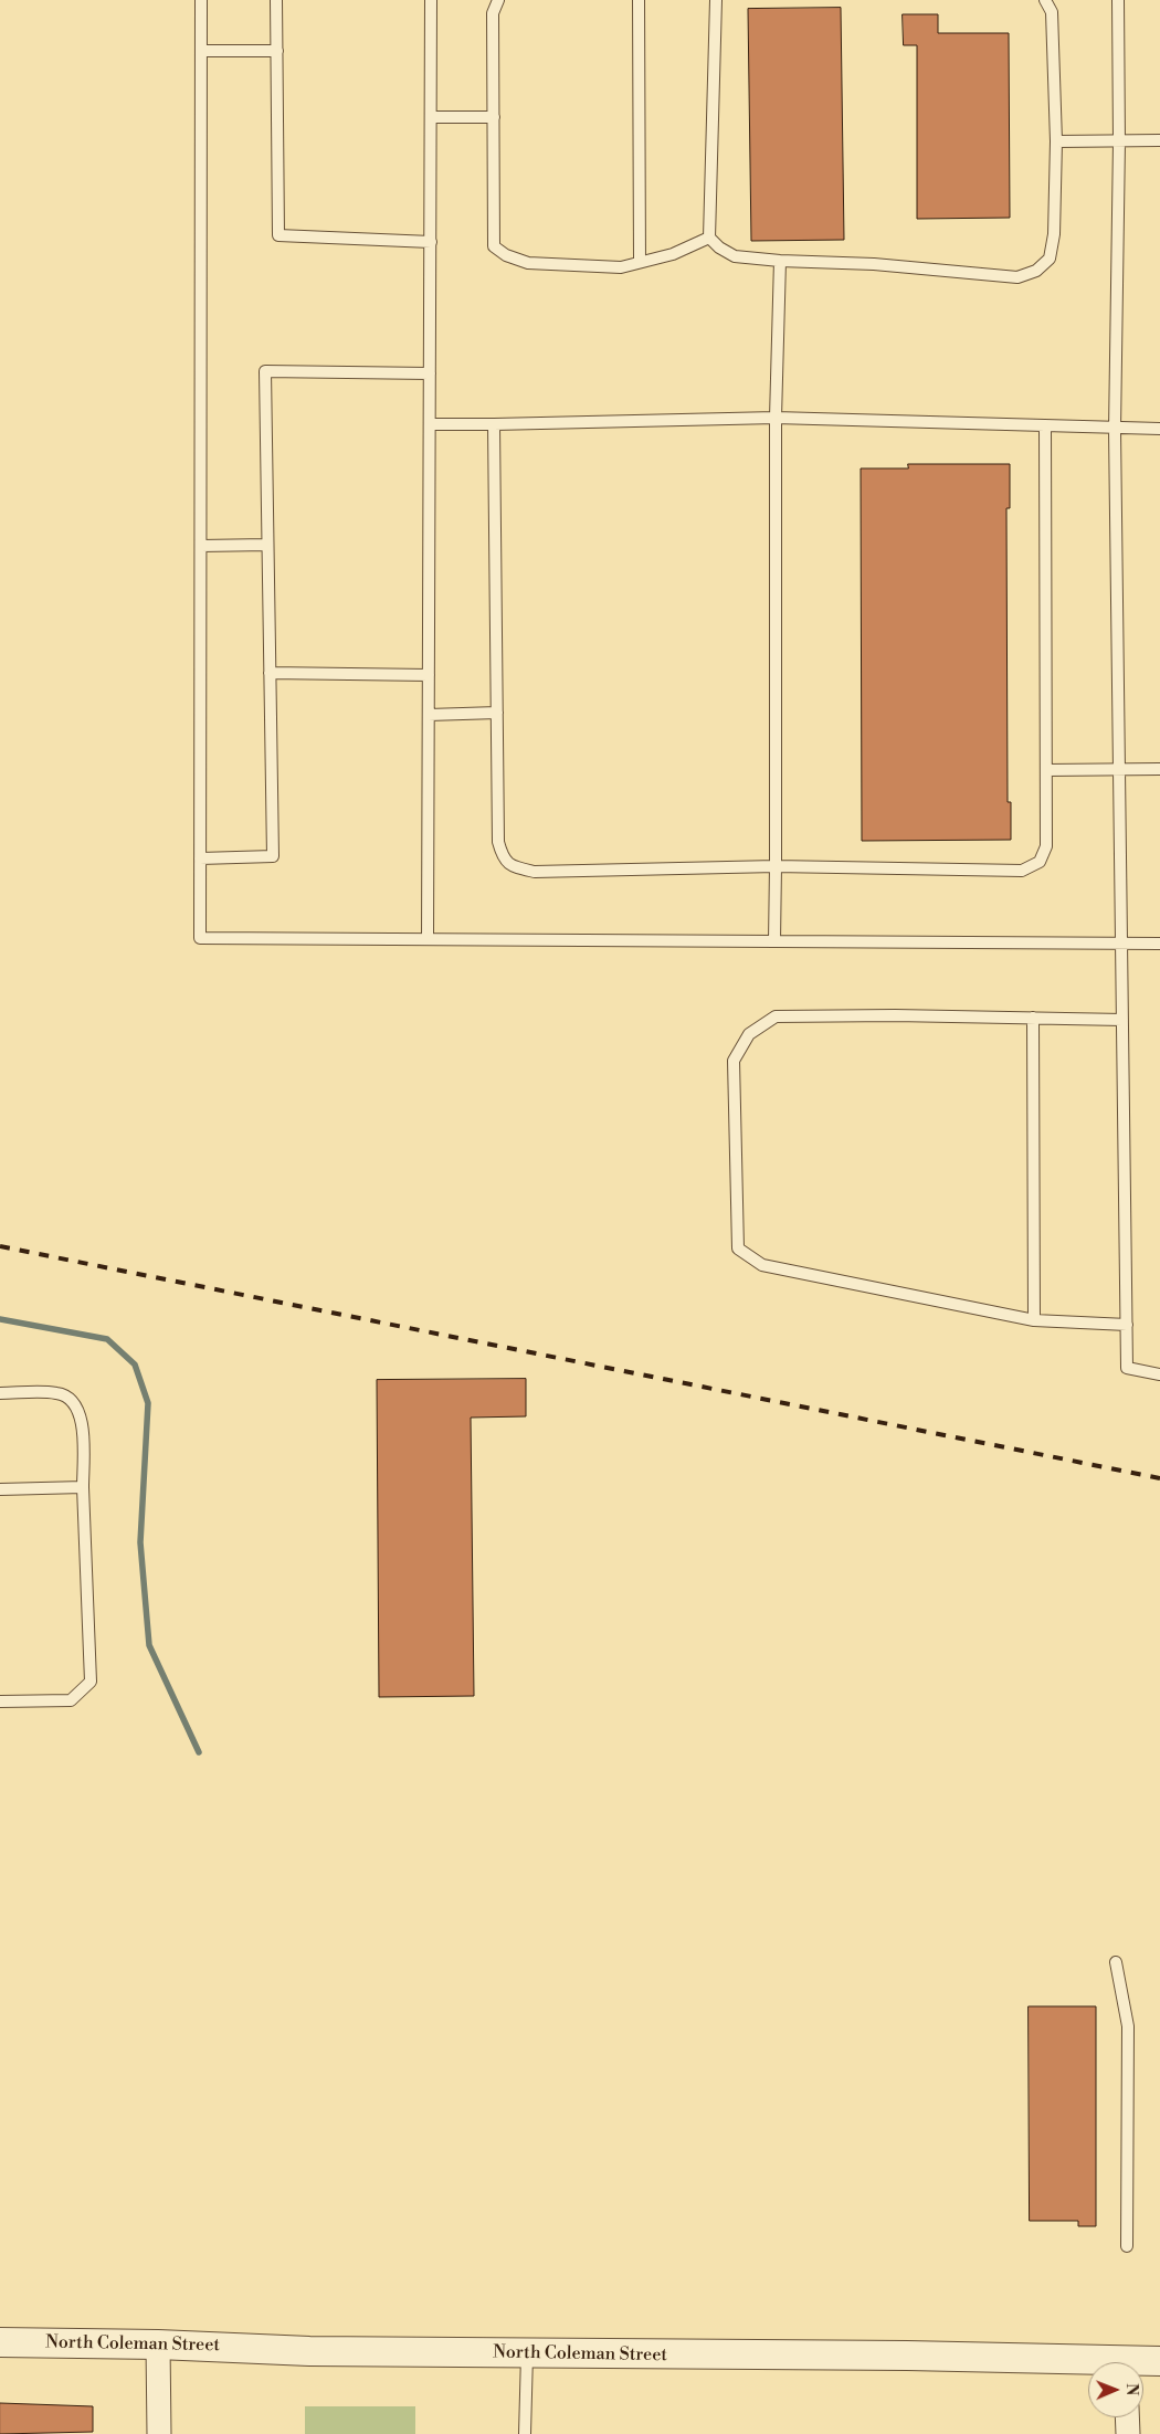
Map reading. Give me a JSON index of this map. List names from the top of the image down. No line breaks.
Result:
{"streets":{"street":["North Coleman Street"]},"north":"right"}
